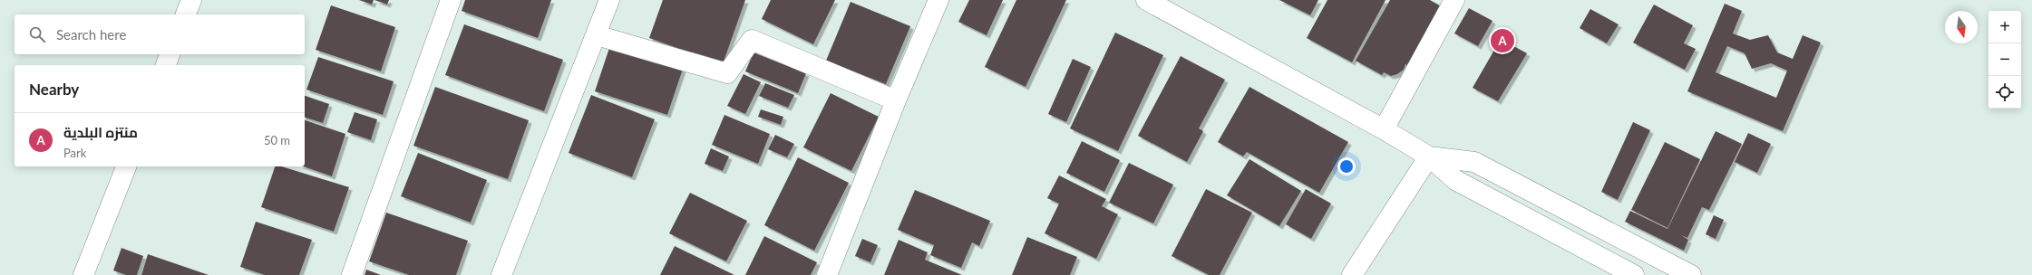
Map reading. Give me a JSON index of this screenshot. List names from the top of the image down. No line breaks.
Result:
{"north":"bottom","page":{"map_buttons":["+","−"],"search":"Search here","pins":"A","heading":"Nearby","list":[{"mark":"A","name":"منتزه البلدية","note":"Park","value":"50 m"}]}}
